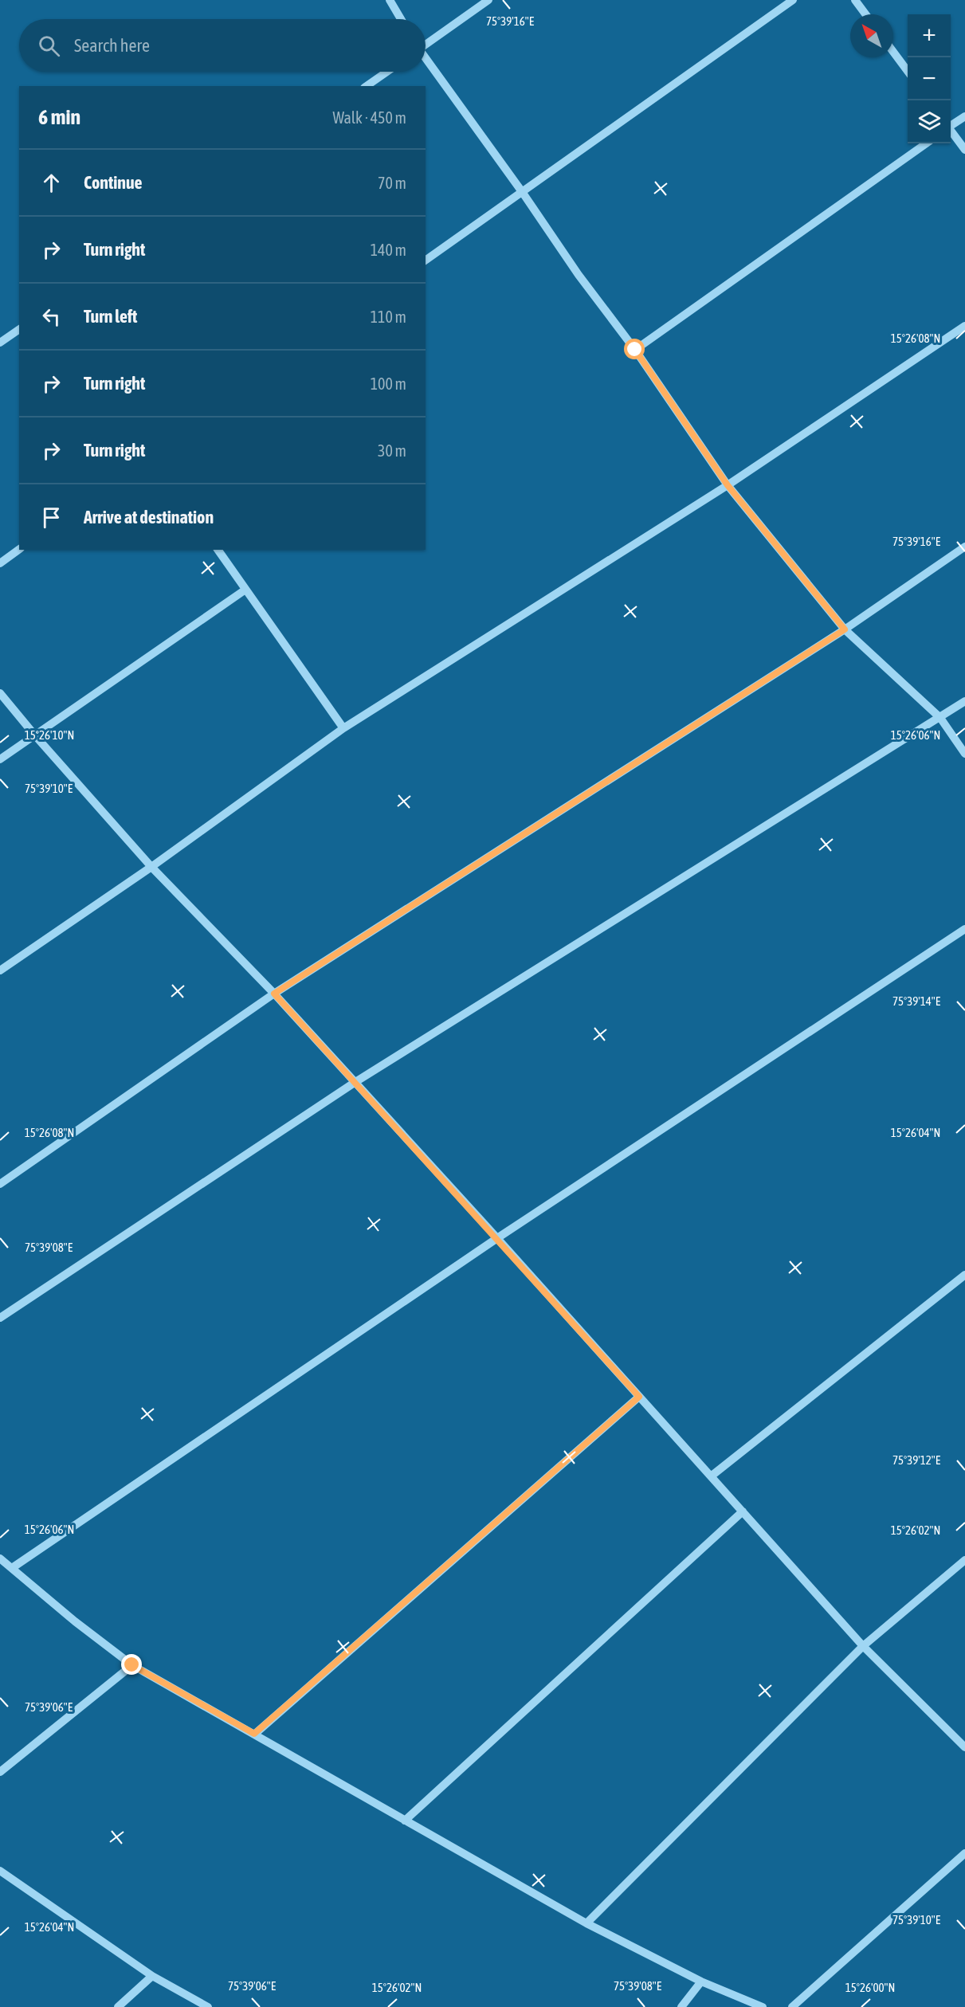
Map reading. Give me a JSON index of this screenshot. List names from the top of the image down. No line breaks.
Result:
{"north":"top left","page":{"map_buttons":["+","−"],"search":"Search here","heading":["6 min","Walk · 450 m"],"list":[["Continue","70 m"],["Turn right","140 m"],["Turn left","110 m"],["Turn right","100 m"],["Turn right","30 m"],"Arrive at destination"]},"coordinates":["75°39'16\"E","15°26'08\"N","15°26'10\"N","15°26'06\"N","75°39'10\"E","75°39'14\"E","15°26'04\"N","75°39'08\"E","75°39'12\"E","15°26'02\"N","75°39'06\"E","15°26'00\"N"]}
